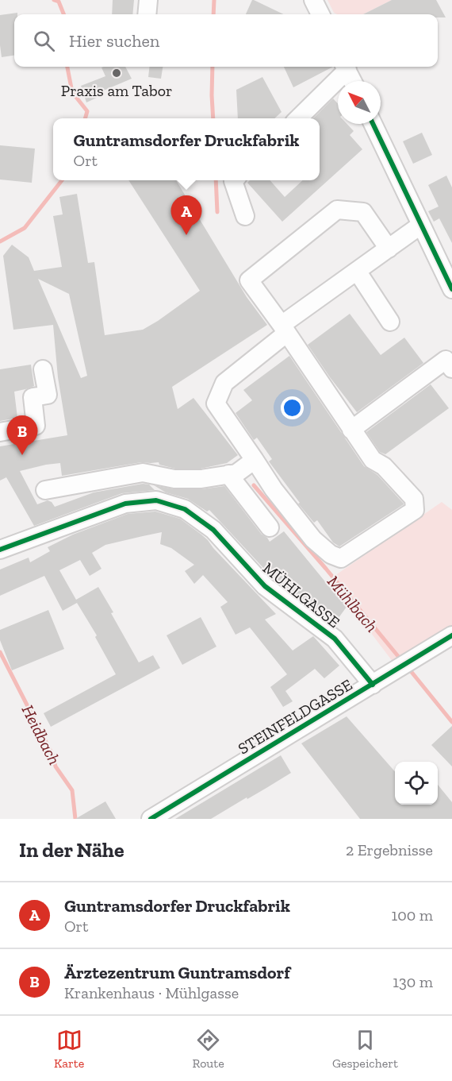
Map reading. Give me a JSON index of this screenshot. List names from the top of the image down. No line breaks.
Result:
{"streets":{"street":["MÜHLGASSE","STEINFELDGASSE"]},"crossings":[["MÜHLGASSE","STEINFELDGASSE"]],"water":["Mühlbach","Heidbach"],"places":["Praxis am Tabor"],"north":"top left","page":{"search":"Hier suchen","popup":["Guntramsdorfer Druckfabrik","Ort"],"pins":["A","B"],"heading":["In der Nähe","2 Ergebnisse"],"list":[{"mark":"A","name":"Guntramsdorfer Druckfabrik","note":"Ort","value":"100 m"},{"mark":"B","name":"Ärztezentrum Guntramsdorf","note":"Krankenhaus · Mühlgasse","value":"130 m"}],"nav":["Karte","Route","Gespeichert"]}}
